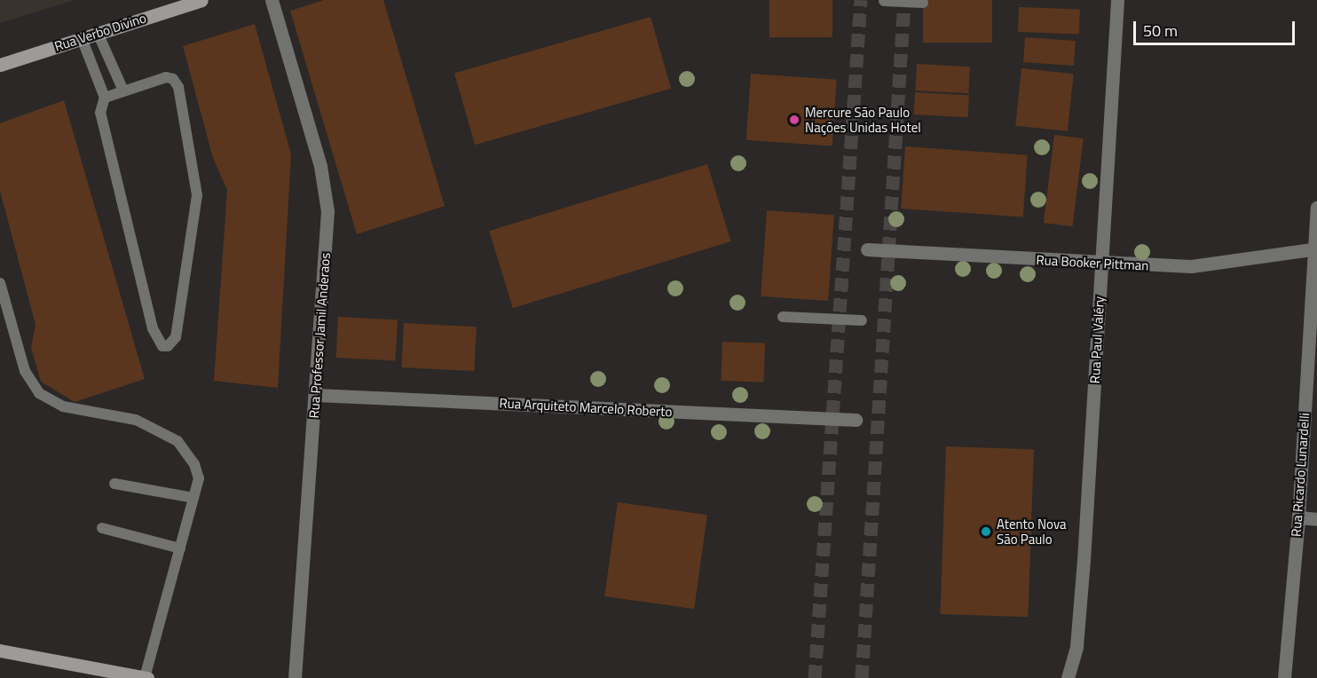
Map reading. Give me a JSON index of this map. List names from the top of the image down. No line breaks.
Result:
{"streets":{"street":["Rua Verbo Divino","Rua Booker Pittman","Rua Professor Jamil Anderaos","Rua Paul Valéry","Rua Arquiteto Marcelo Roberto","Rua Ricardo Lunardelli"]},"crossings":[["Rua Booker Pittman","Rua Paul Valéry"],["Rua Booker Pittman","Rua Ricardo Lunardelli"],["Rua Professor Jamil Anderaos","Rua Arquiteto Marcelo Roberto"]],"places":["Mercure São Paulo Nações Unidas Hotel","Atento Nova São Paulo"],"scale_bar":"50 m"}
